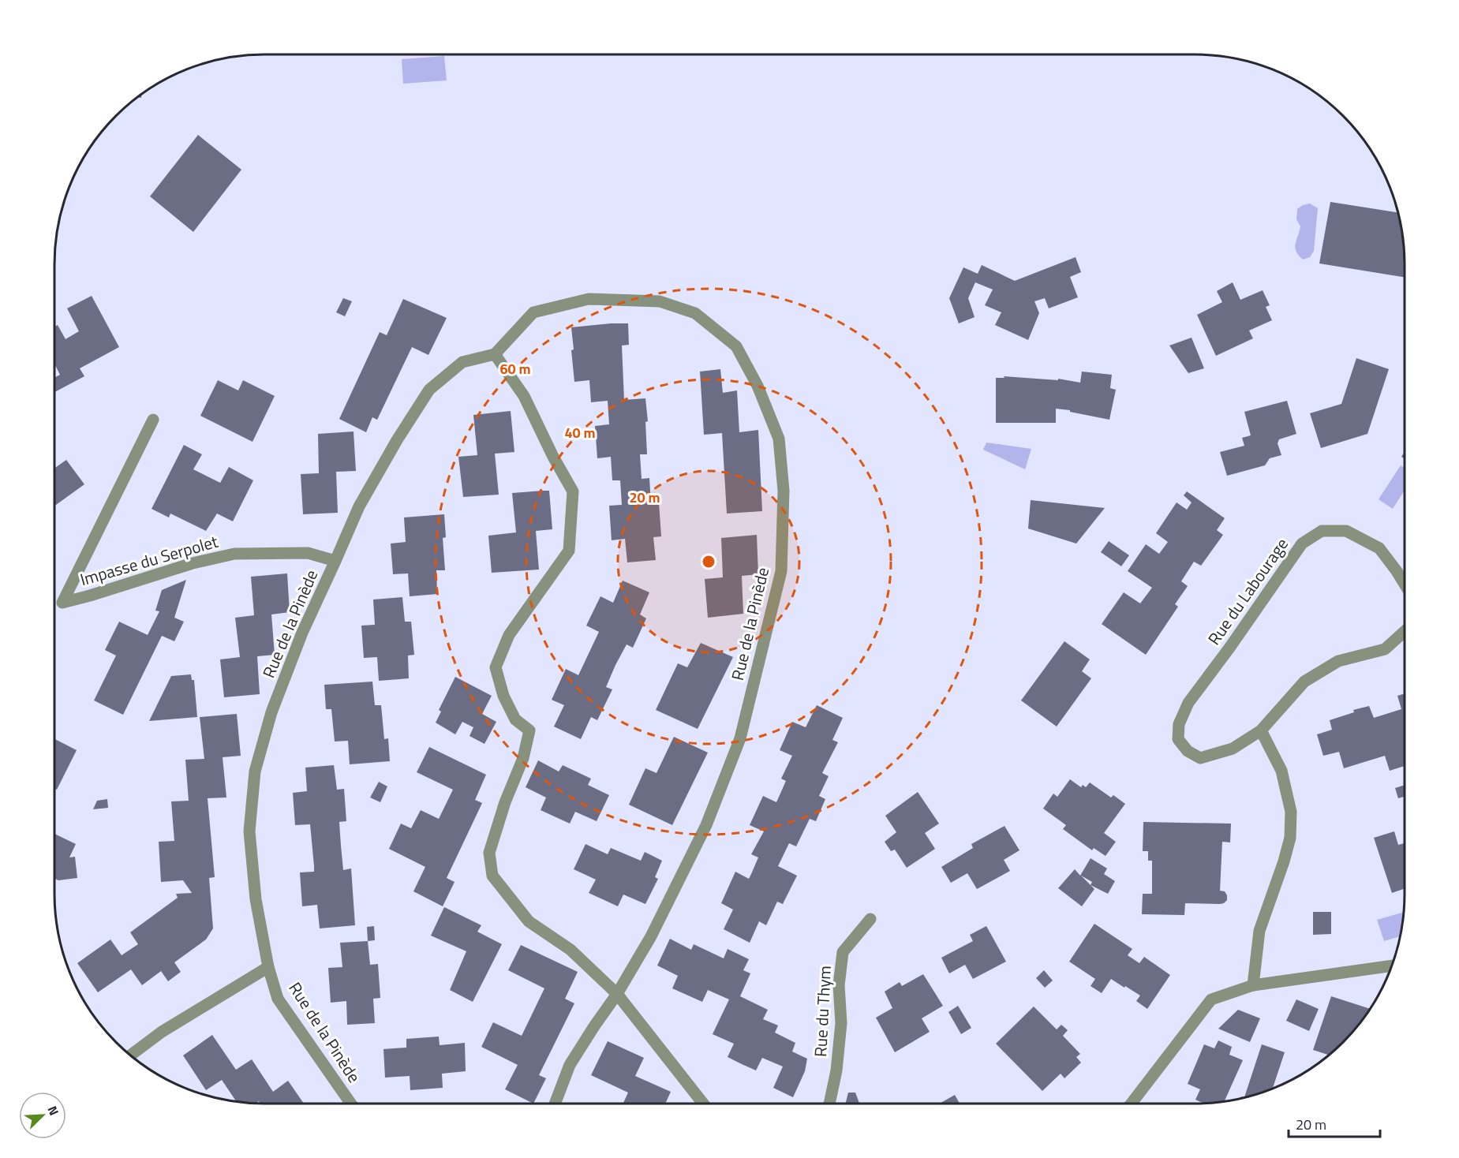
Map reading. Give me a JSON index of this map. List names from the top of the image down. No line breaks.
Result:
{"streets":{"street":["Impasse du Serpolet","Rue du Labourage","Rue de la Pinède","Rue du Thym"]},"crossings":[["Impasse du Serpolet","Rue de la Pinède"]],"scale_bar":"20 m","north":"top right","rings":["60 m","40 m","20 m"]}
